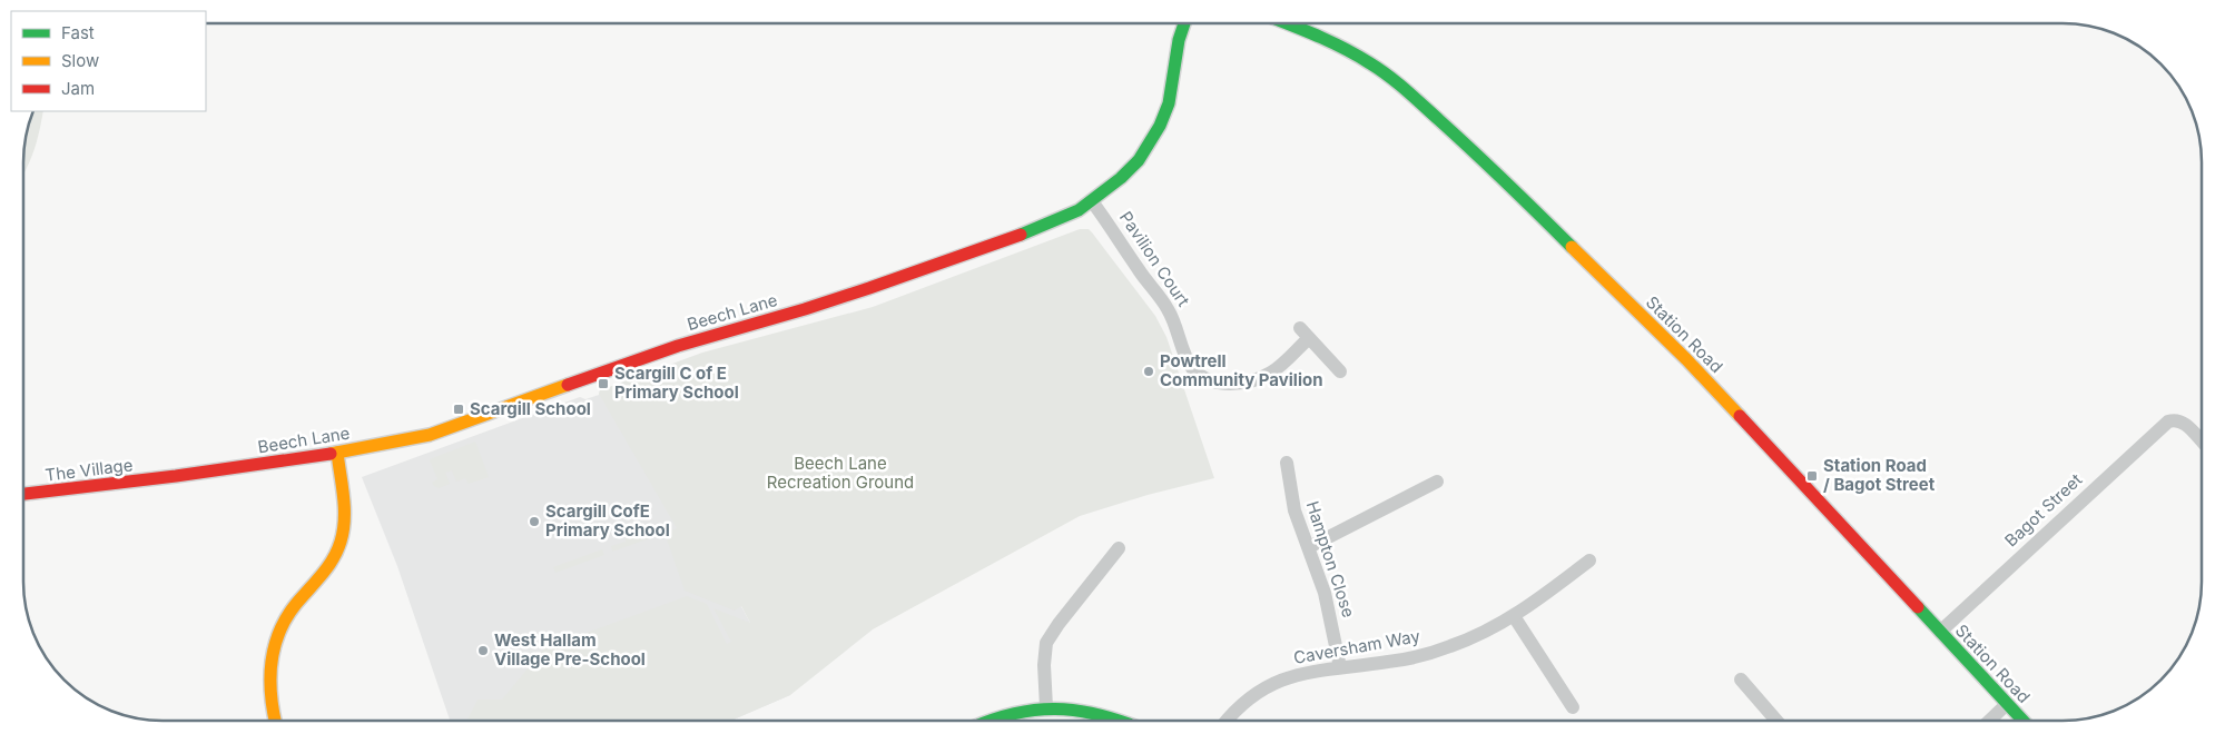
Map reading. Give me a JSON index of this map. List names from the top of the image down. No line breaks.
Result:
{"streets":{"street":["Pavilion Court","Beech Lane","Station Road","The Village","Bagot Street","Hampton Close","Caversham Way"]},"crossings":[["Pavilion Court","Beech Lane"],["Beech Lane","The Village"],["Station Road","Bagot Street"],["Hampton Close","Caversham Way"]],"parks":["Beech Lane Recreation Ground"],"places":{"other":["Powtrell Community Pavilion","Scargill CofE Primary School","West Hallam Village Pre-School"],"transit":["Scargill C of E Primary School","Scargill School","Station Road / Bagot Street"]},"legend":["Fast","Slow","Jam"]}
